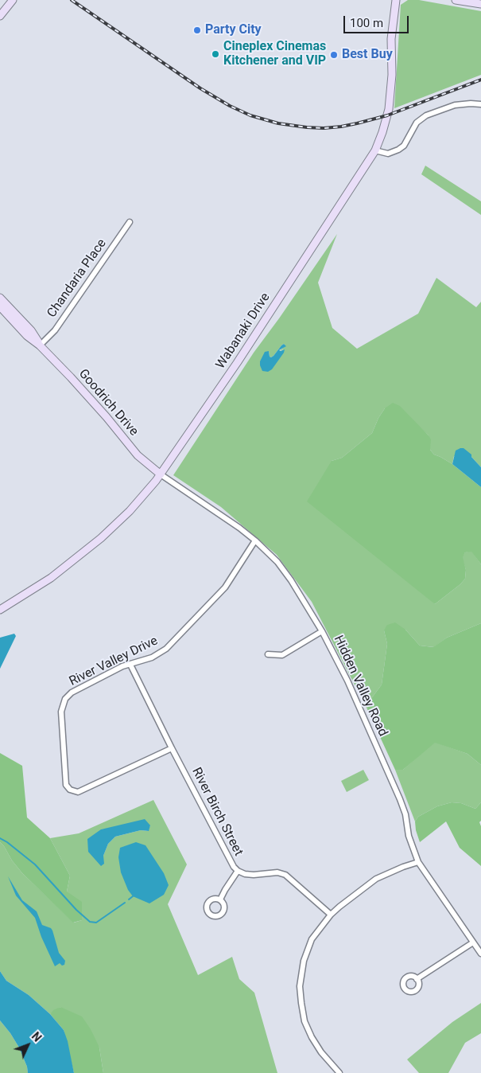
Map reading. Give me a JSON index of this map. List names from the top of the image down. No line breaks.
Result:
{"streets":{"street":["Chandaria Place","Wabanaki Drive","Goodrich Drive","River Valley Drive","Hidden Valley Road","River Birch Street"]},"crossings":[["Chandaria Place","Goodrich Drive"],["Wabanaki Drive","Goodrich Drive"],["Wabanaki Drive","Hidden Valley Road"],["Goodrich Drive","Hidden Valley Road"],["River Valley Drive","Hidden Valley Road"],["River Valley Drive","River Birch Street"]],"places":["Party City","Cineplex Cinemas Kitchener and VIP","Best Buy"],"scale_bar":"100 m","north":"top right"}
